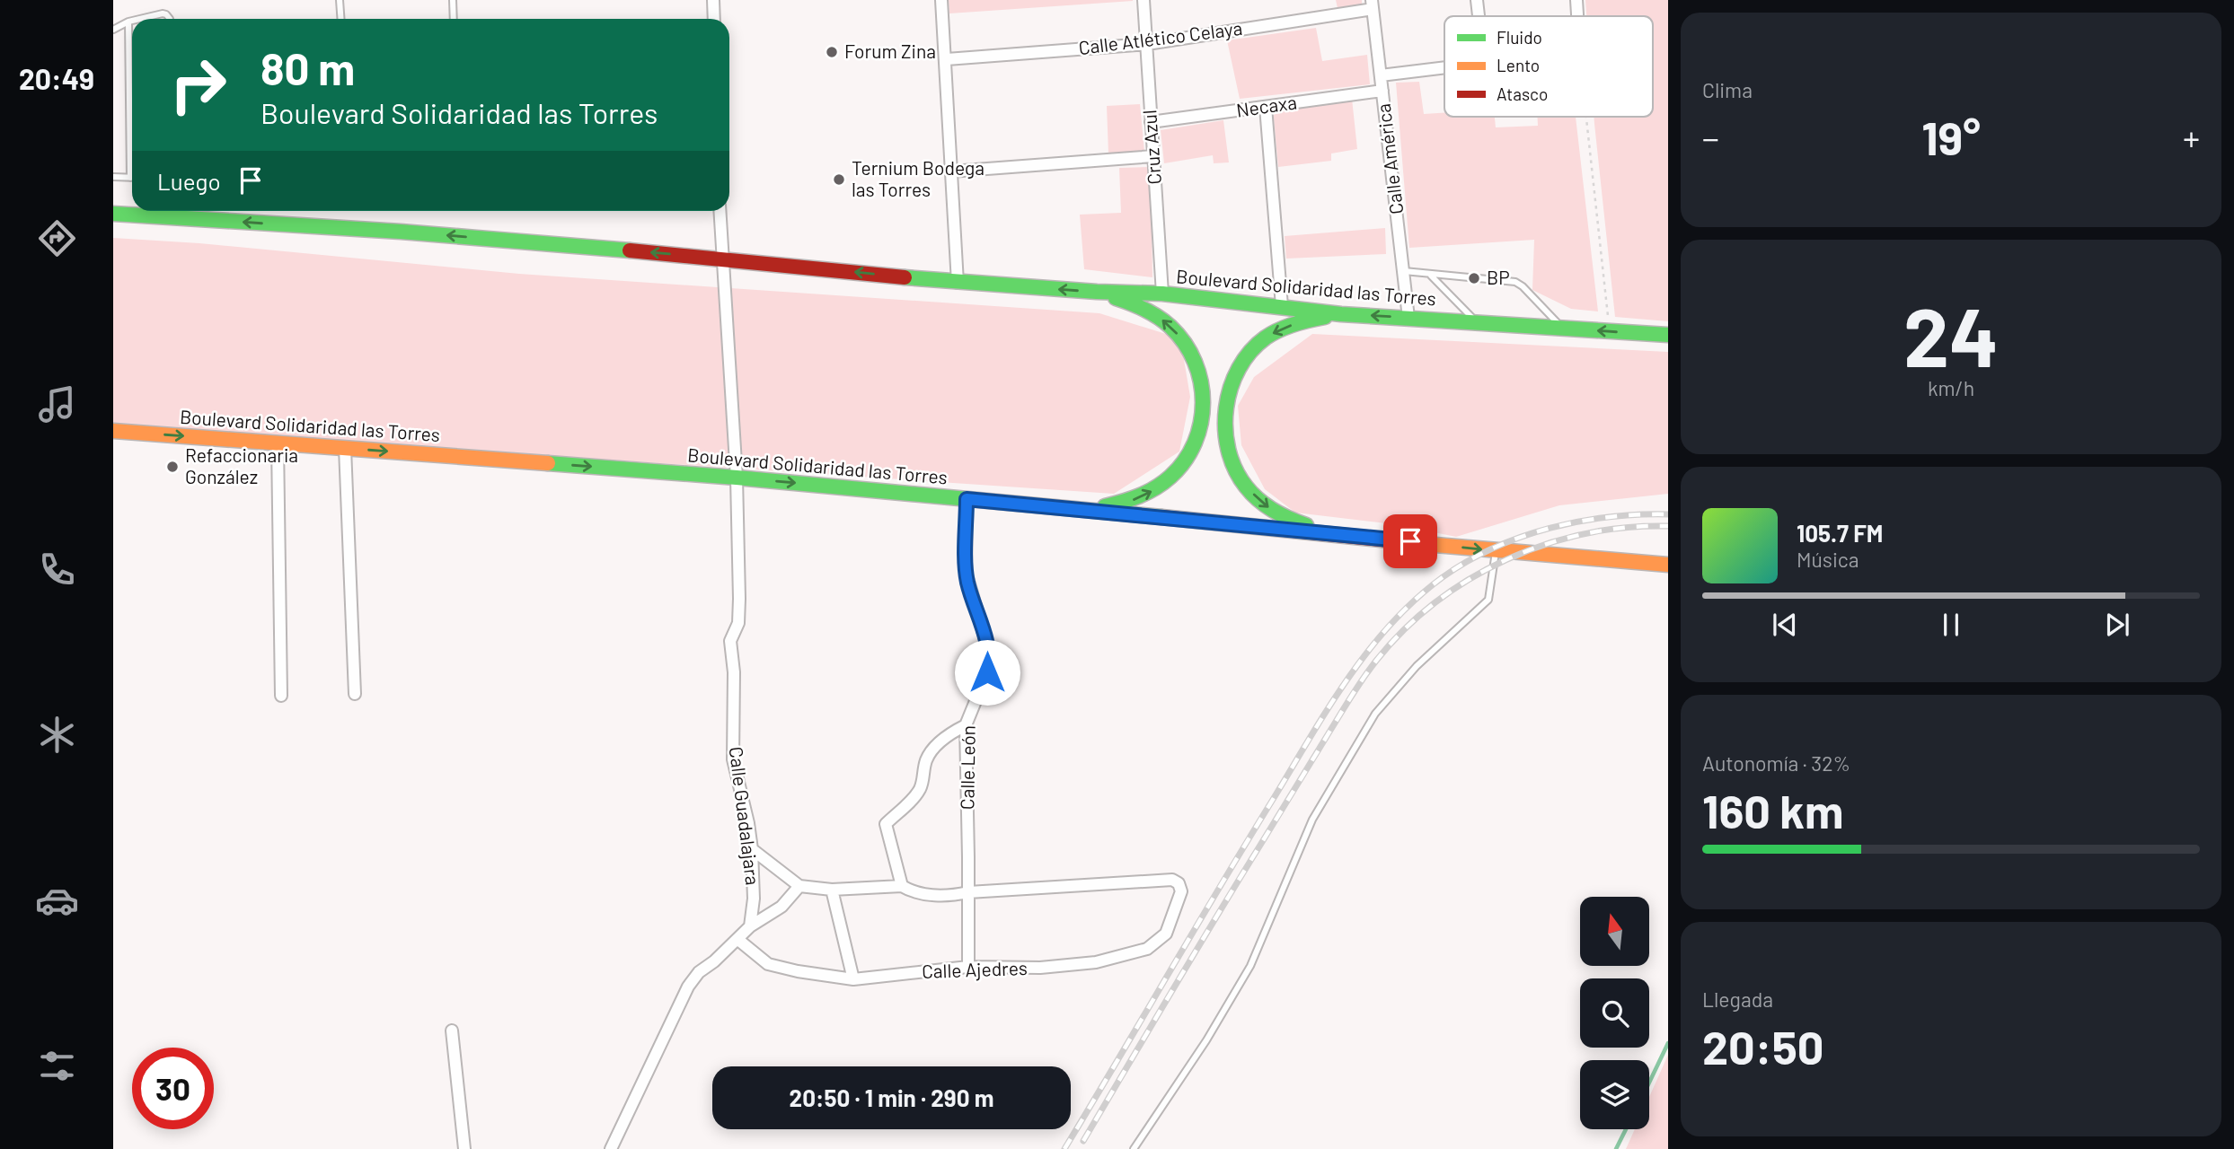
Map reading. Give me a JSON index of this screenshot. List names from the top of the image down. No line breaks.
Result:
{"streets":{"main road":["Boulevard Solidaridad las Torres"],"street":["Calle Atlético Celaya","Necaxa","Cruz Azul","Calle América","Calle León","Calle Guadalajara","Calle Ajedres"]},"crossings":[["Calle Atlético Celaya","Cruz Azul"],["Calle Atlético Celaya","Calle América"],["Necaxa","Cruz Azul"],["Necaxa","Calle América"],["Cruz Azul","Boulevard Solidaridad las Torres"],["Calle América","Boulevard Solidaridad las Torres"],["Boulevard Solidaridad las Torres","Calle León"],["Boulevard Solidaridad las Torres","Calle Guadalajara"],["Calle León","Calle Ajedres"]],"places":["Forum Zina","Ternium Bodega las Torres","BP","Refaccionaria González"],"legend":["Fluido","Lento","Atasco"],"north":"top","page":{"tabs":"20:49","tile":["Clima",["24","km/h"],["Autonomía · 32%","160 km"],["Llegada","20:50"]],"turn":["80 m","Boulevard Solidaridad las Torres"],"heat":["−","19°","+"],"then":"Luego","song":["105.7 FM","Música"],"limit":"30","trip":"20:50 · 1 min · 290 m"}}
